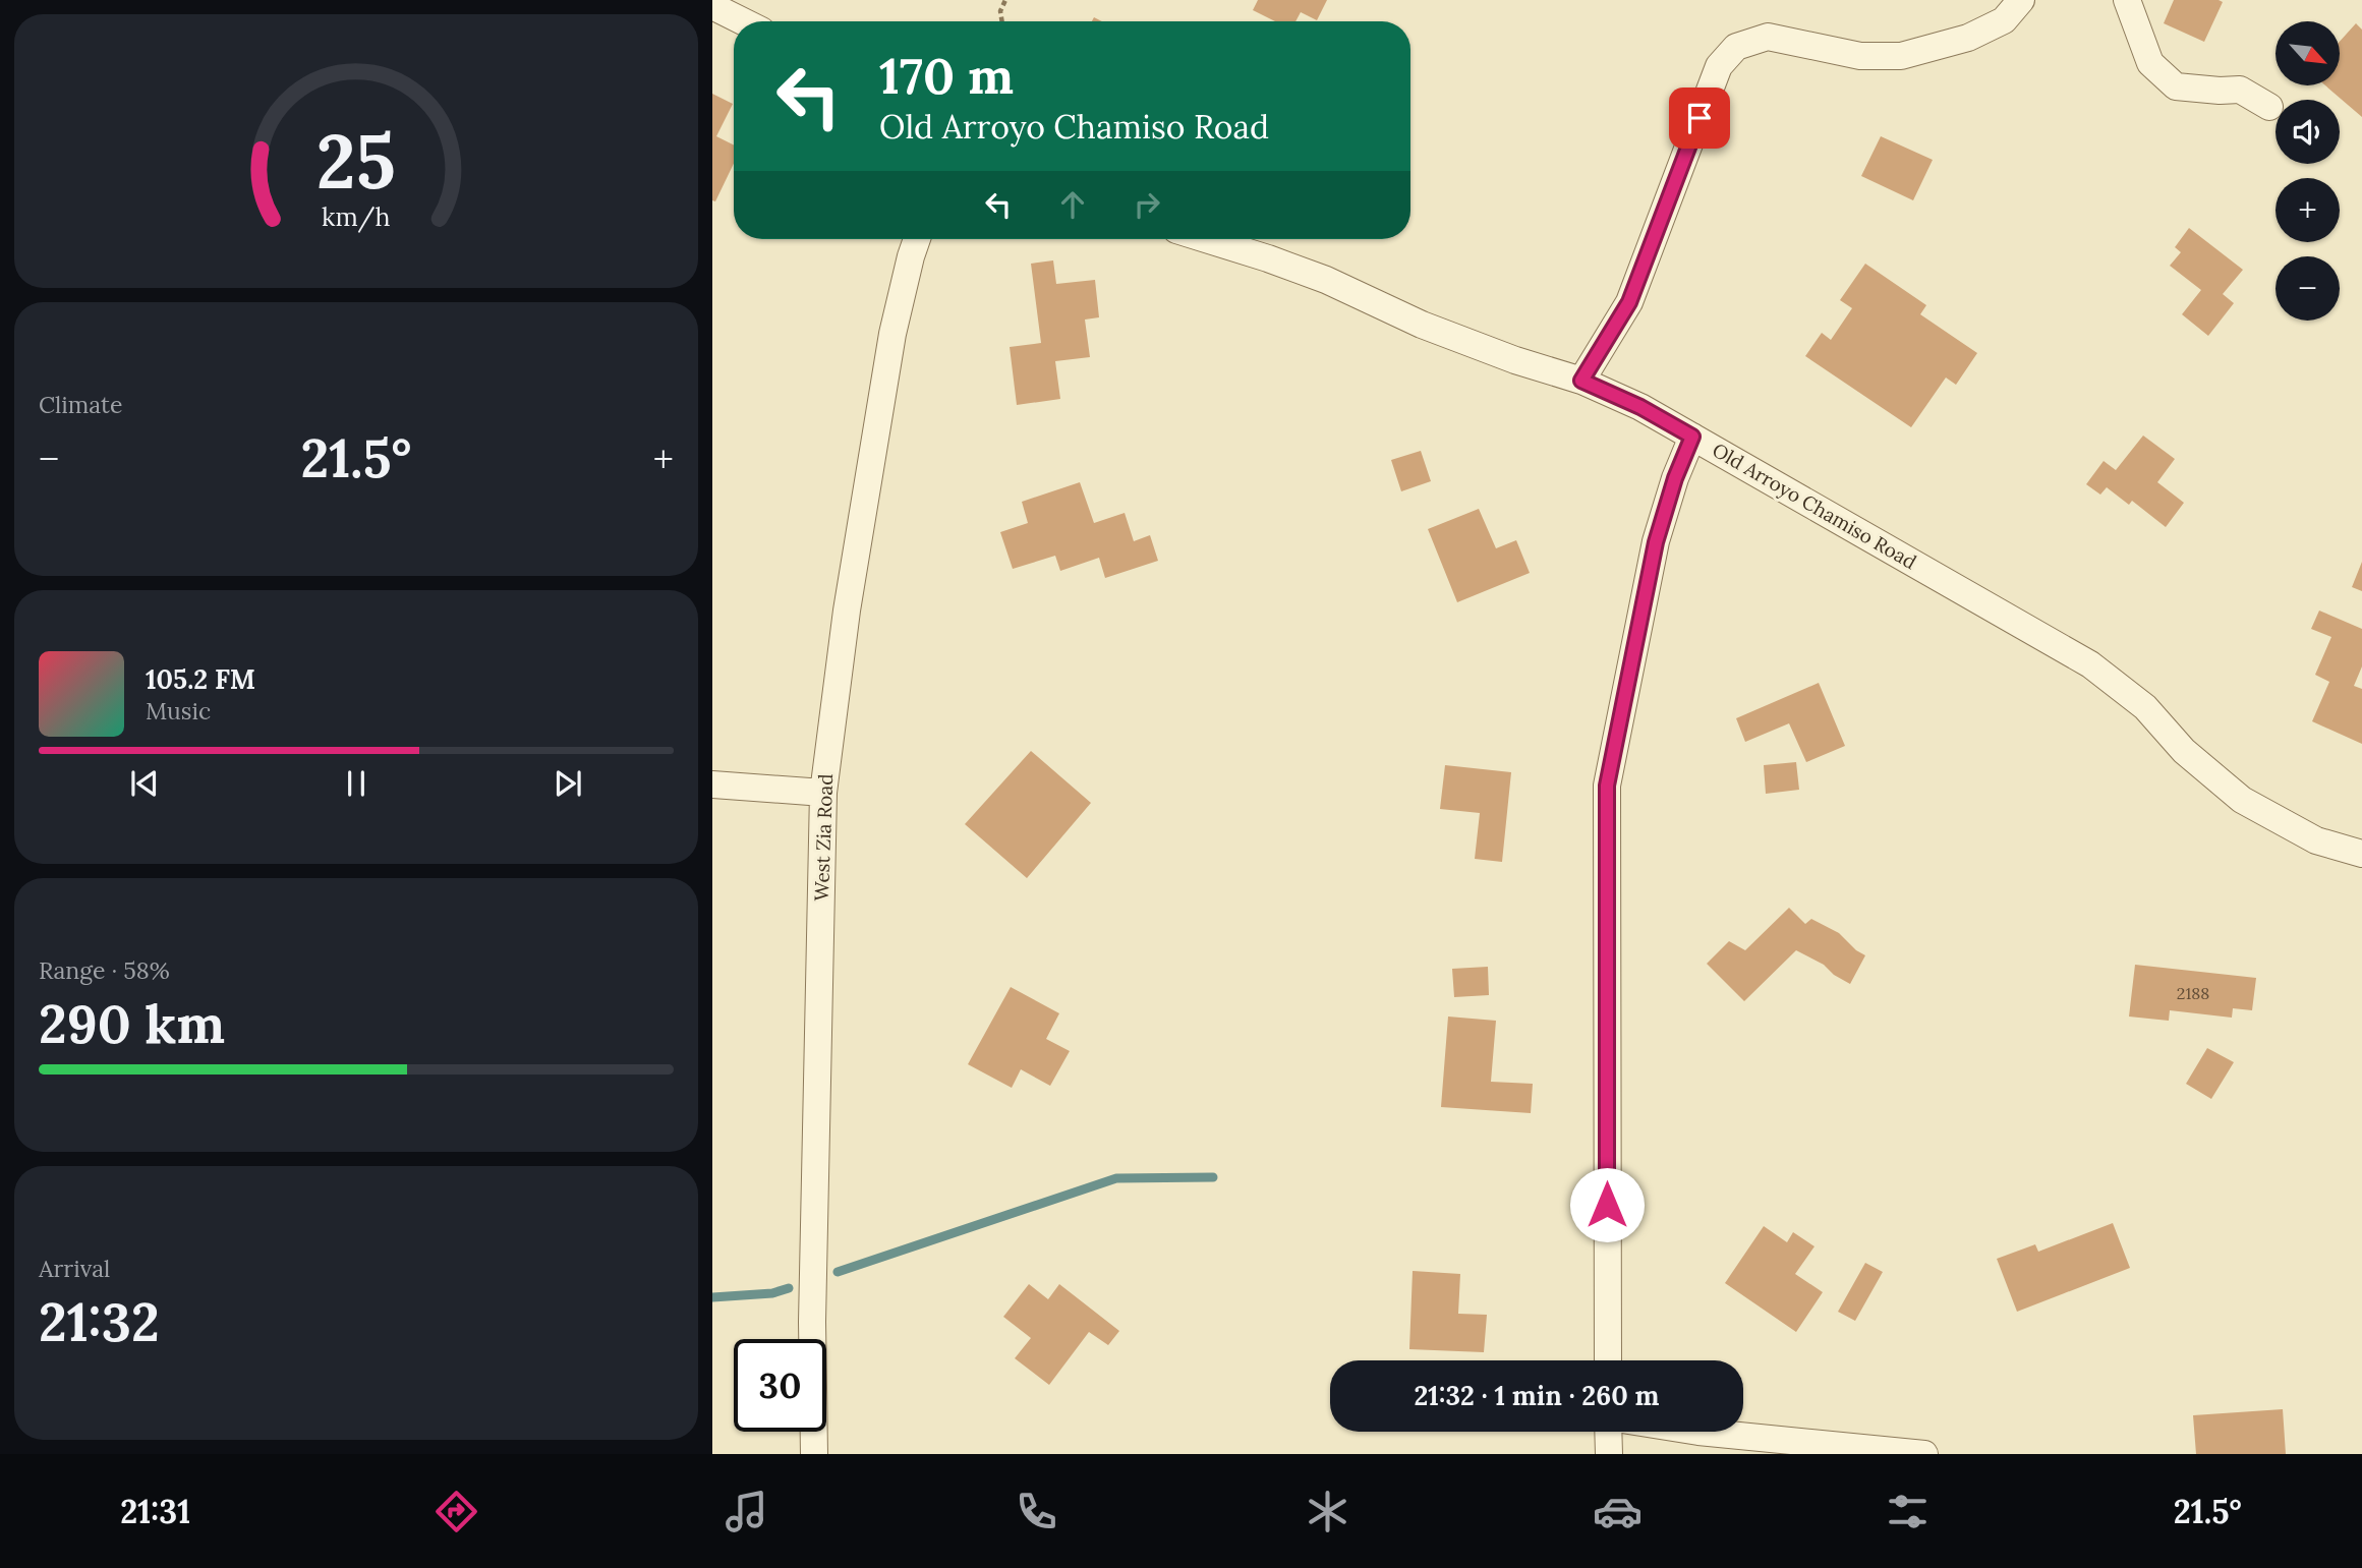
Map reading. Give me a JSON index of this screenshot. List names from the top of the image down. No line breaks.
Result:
{"streets":{"street":["Old Arroyo Chamiso Road","West Zia Road"]},"house_numbers":["2188"],"north":"bottom right","page":{"map_buttons":["+","−"],"turn":["170 m","Old Arroyo Chamiso Road"],"tile":["Climate",["Range · 58%","290 km"],["Arrival","21:32"]],"heat":["−","21.5°","+"],"song":["105.2 FM","Music"],"limit":"30","trip":"21:32 · 1 min · 260 m","tabs":["21:31","21.5°"],"gauge":["25","km/h"]}}
